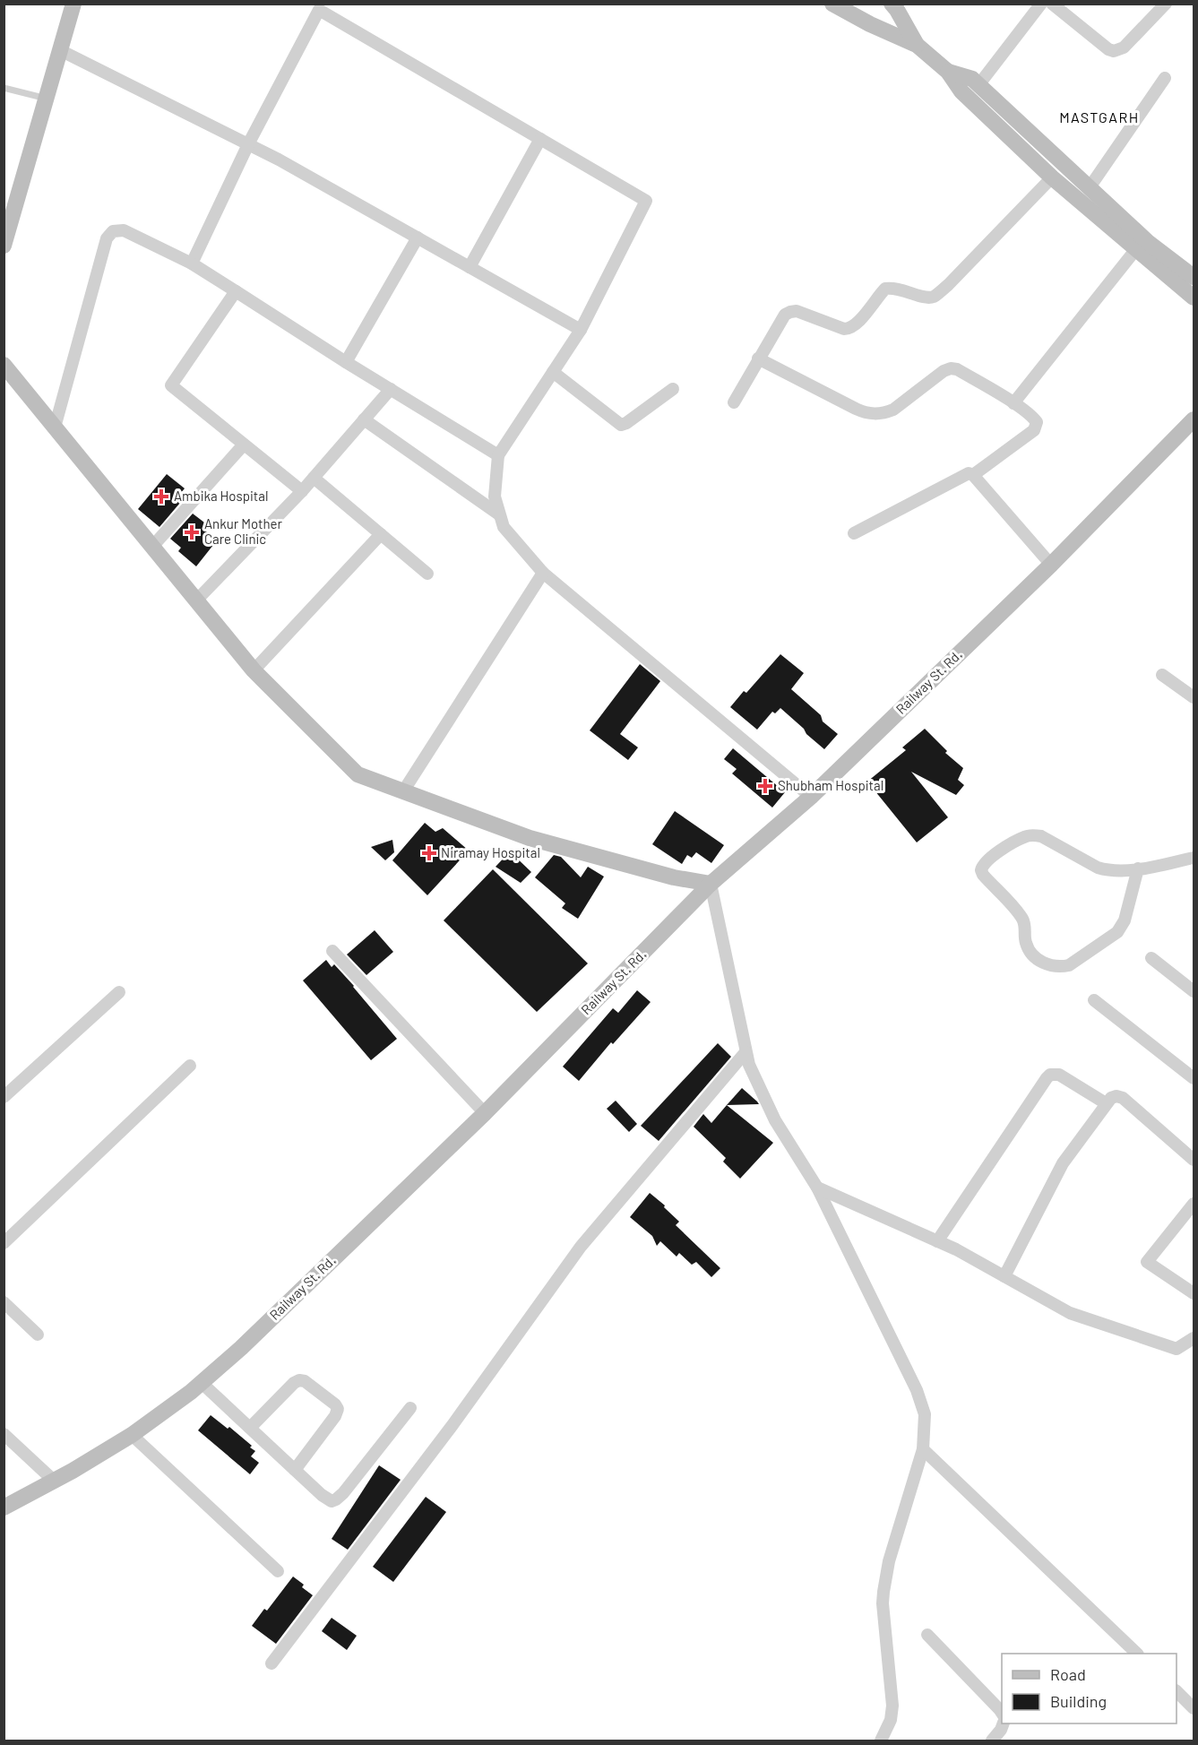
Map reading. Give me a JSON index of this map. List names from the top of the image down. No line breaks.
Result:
{"streets":{"street":["Railway St. Rd."]},"districts":["MASTGARH"],"places":{"health":["Ambika Hospital","Ankur Mother Care Clinic","Shubham Hospital","Niramay Hospital"]},"legend":["Road","Building"]}
